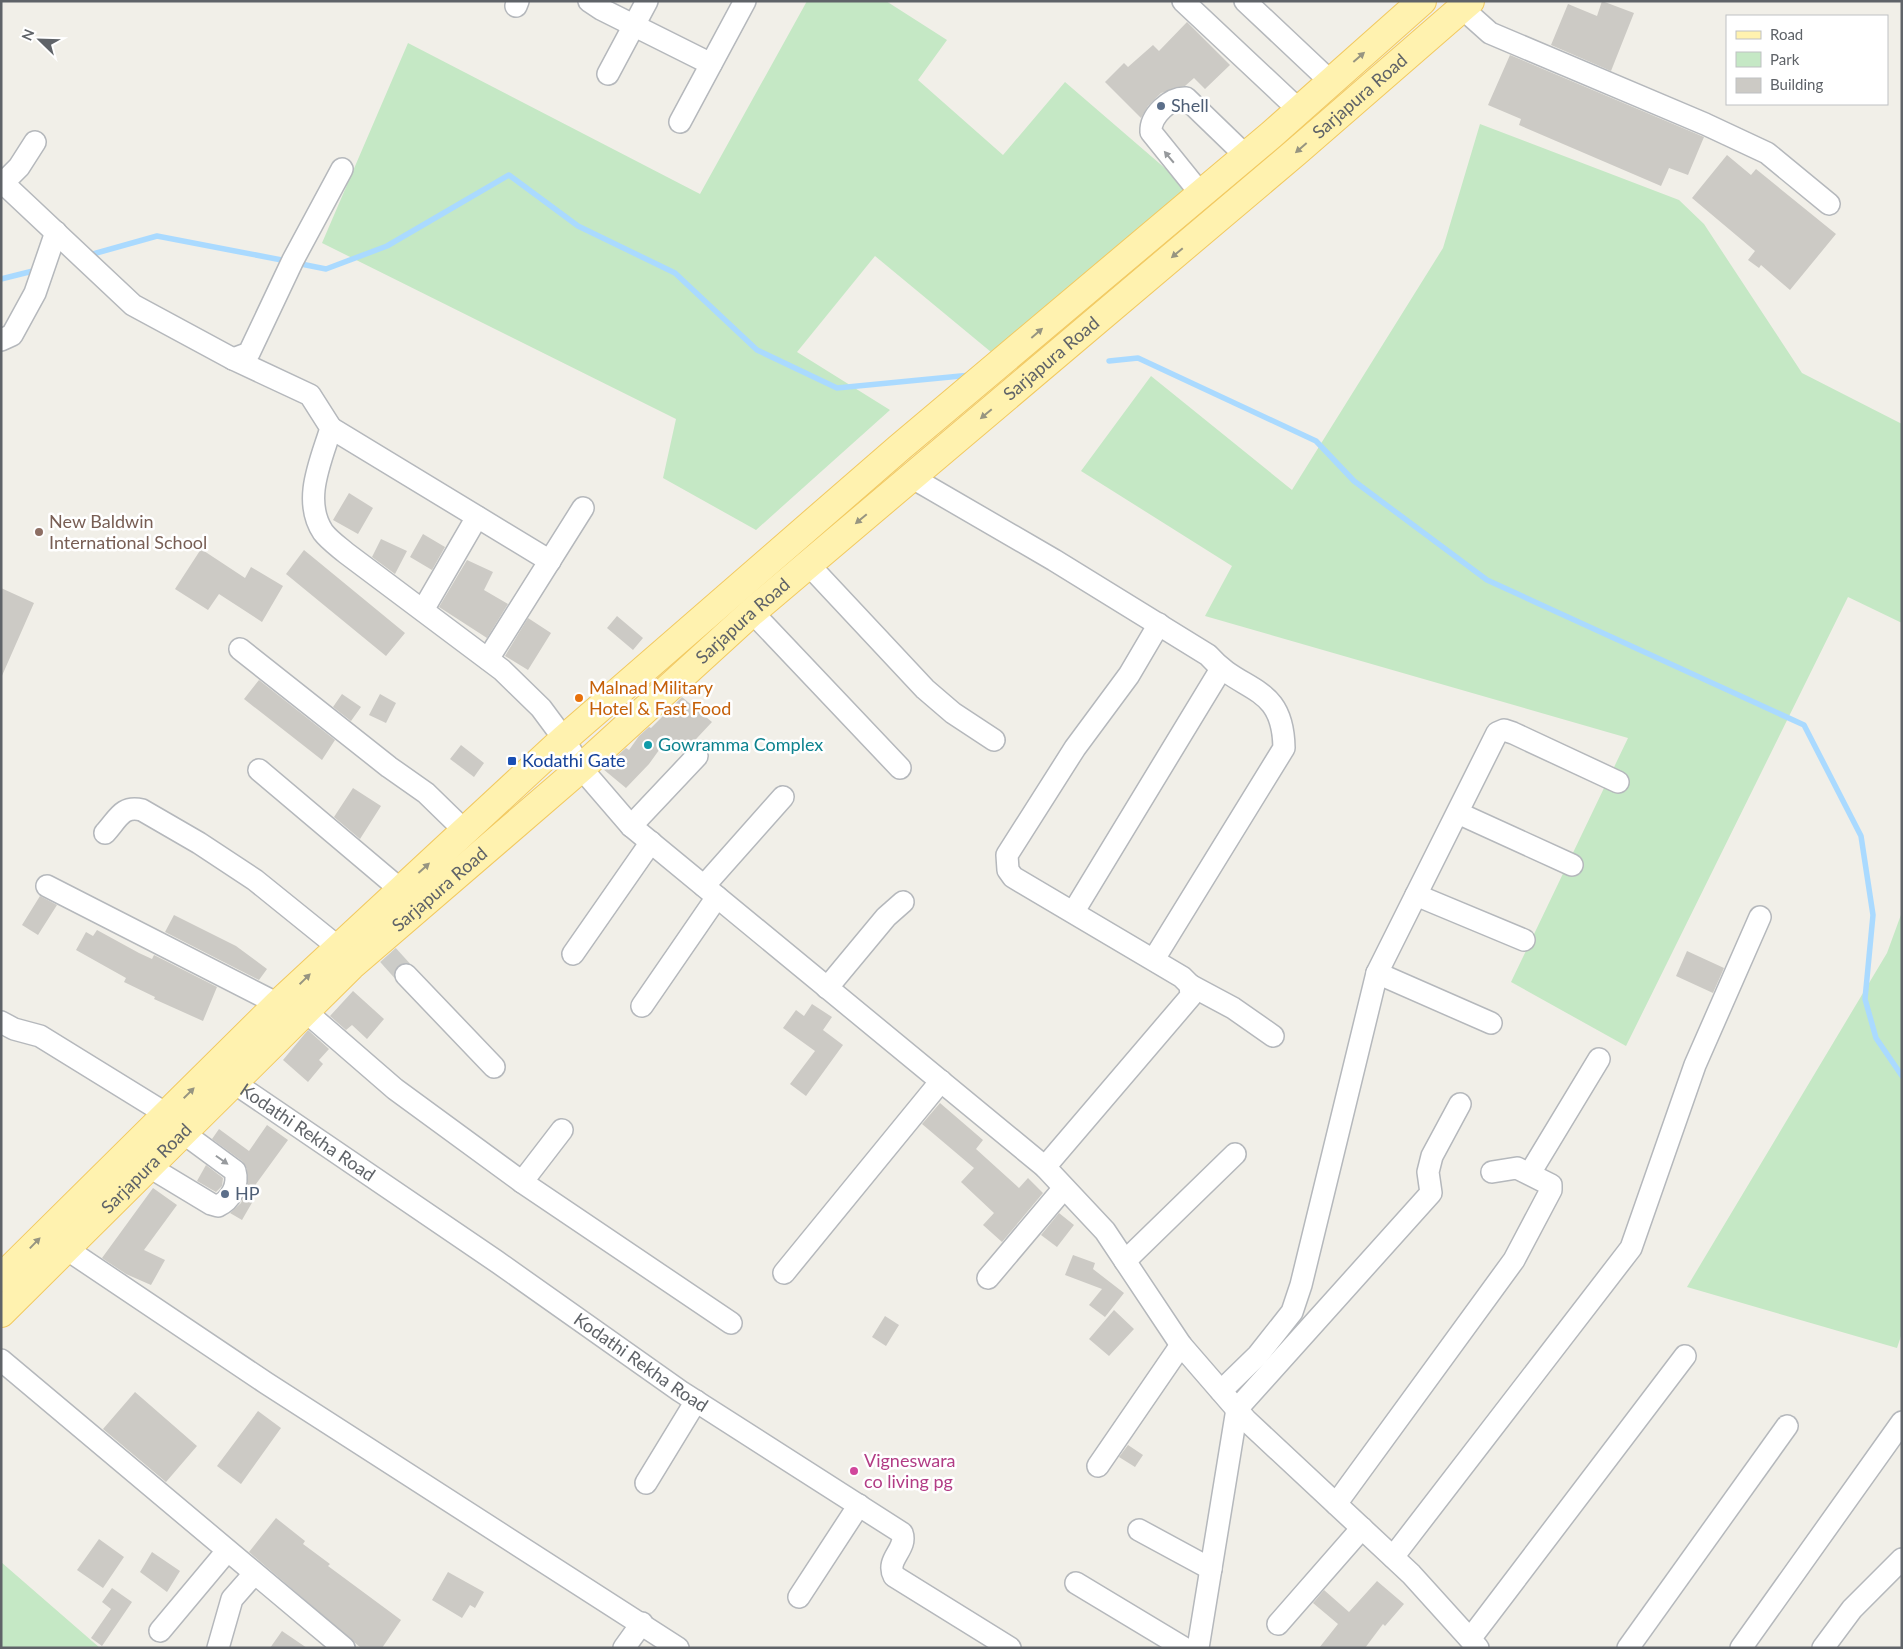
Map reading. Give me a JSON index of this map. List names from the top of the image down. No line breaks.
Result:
{"streets":{"main road":["Sarjapura Road"],"street":["Kodathi Rekha Road"]},"crossings":[["Sarjapura Road","Kodathi Rekha Road"]],"places":{"other":["Shell","New Baldwin International School","Malnad Military Hotel & Fast Food","Gowramma Complex","HP","Vigneswara co living pg"],"transit":["Kodathi Gate"]},"legend":["Road","Park","Building"],"north":"top left"}
